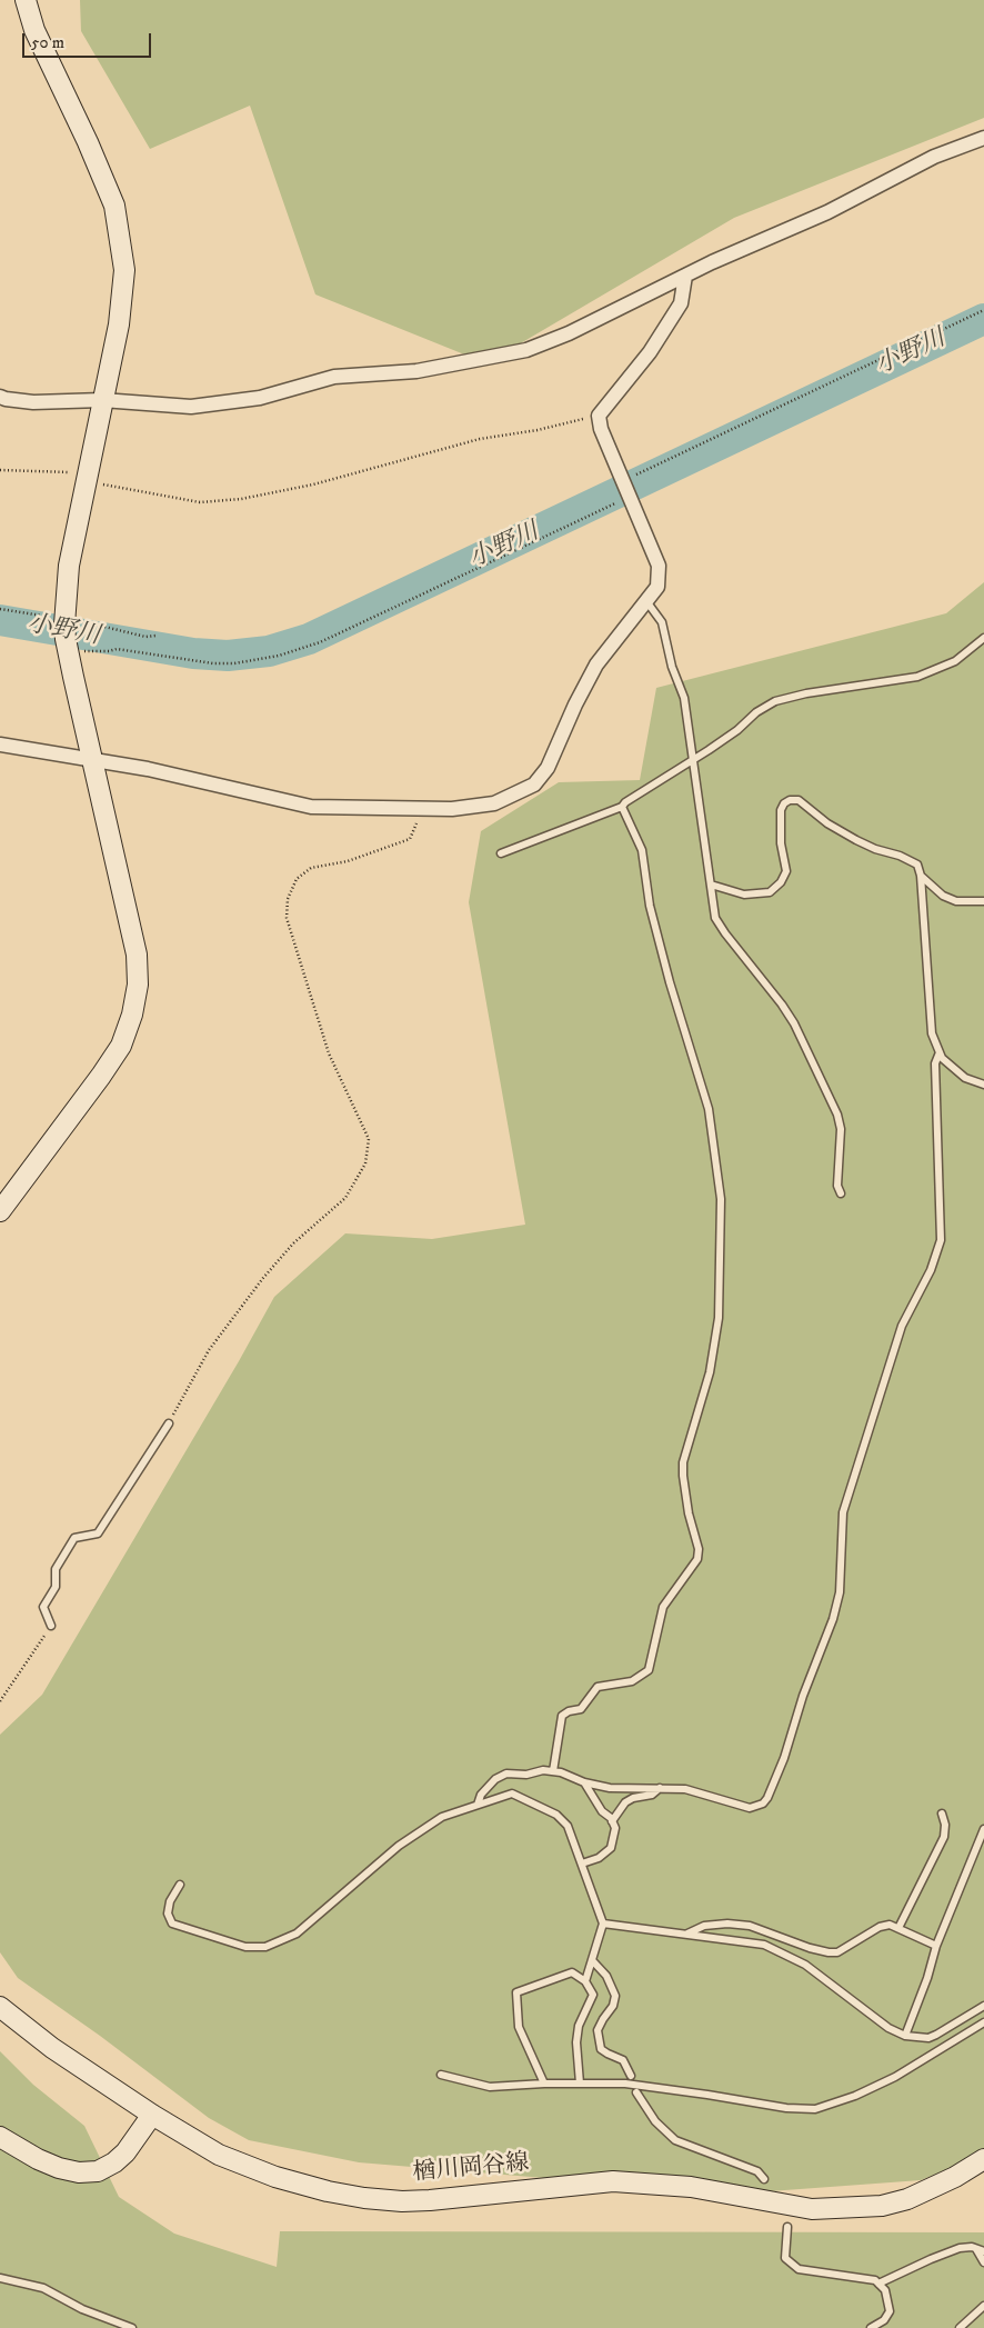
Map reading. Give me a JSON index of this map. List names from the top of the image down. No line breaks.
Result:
{"streets":{"street":["楢川岡谷線"]},"water":["小野川"],"scale_bar":"50 m"}
